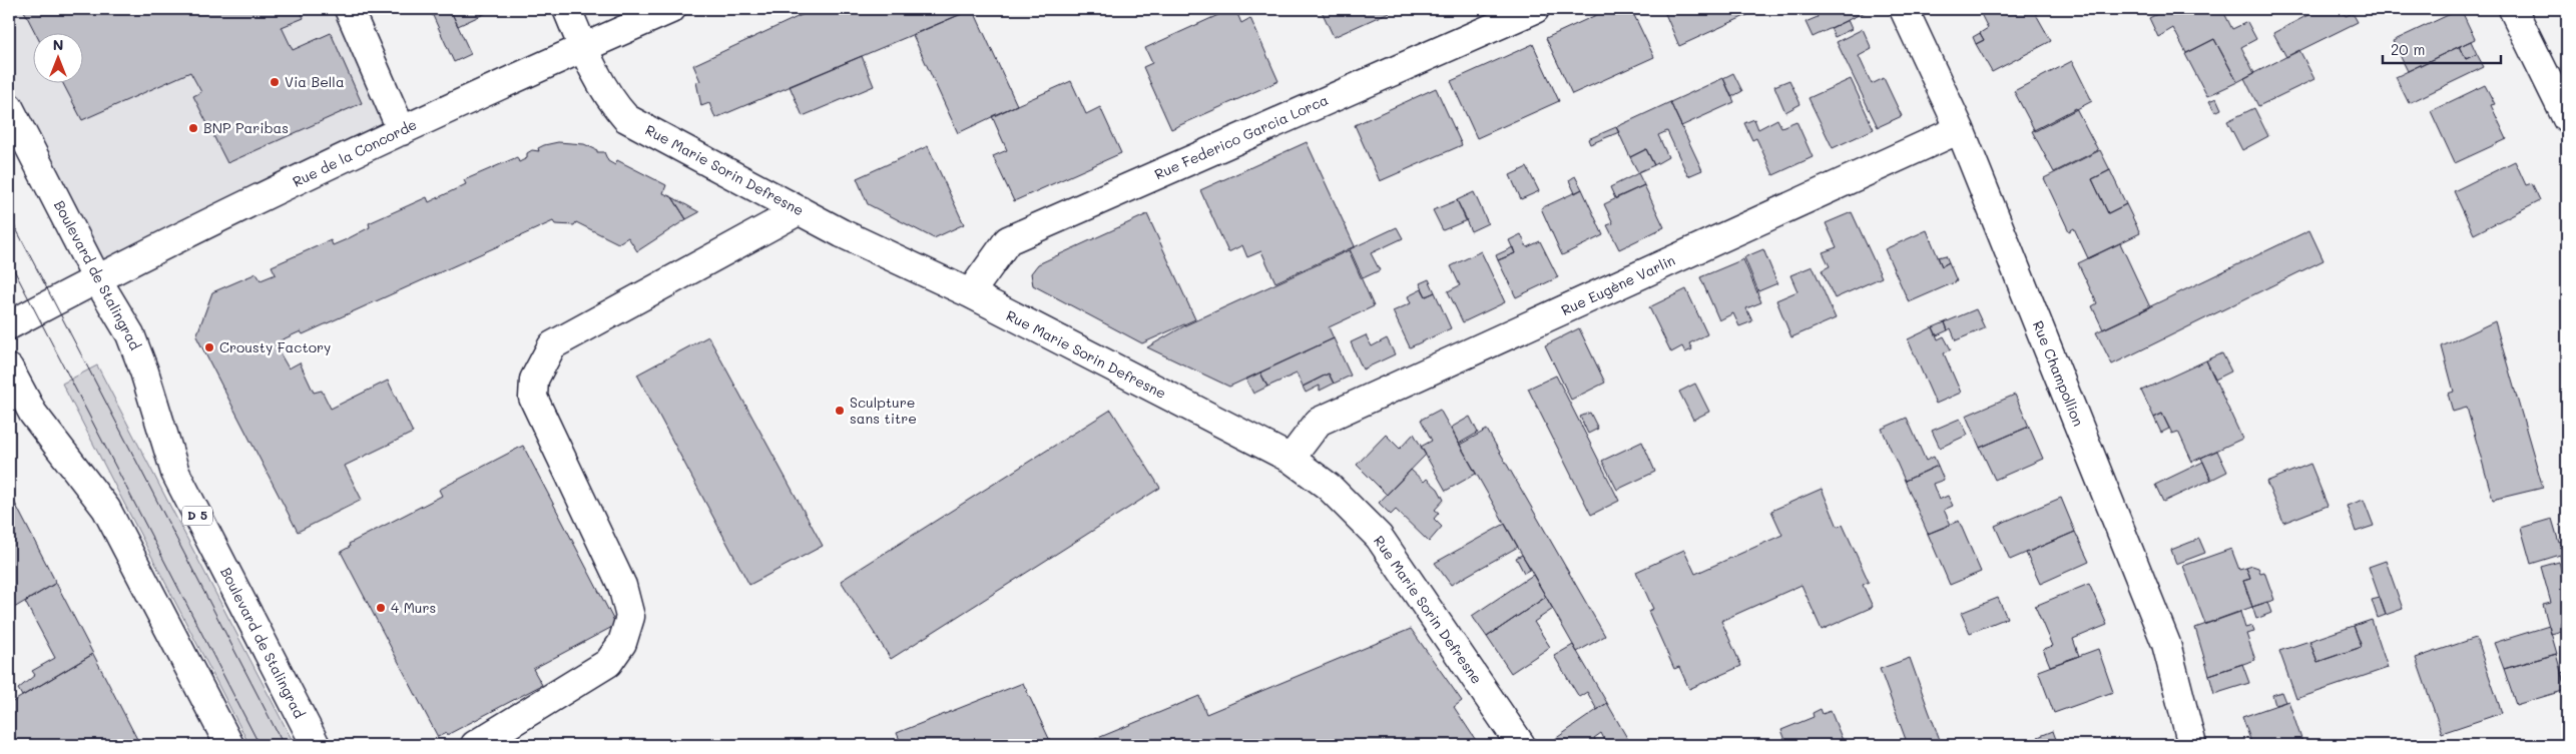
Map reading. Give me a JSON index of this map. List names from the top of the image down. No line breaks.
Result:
{"streets":{"street":["Rue Federico Garcia Lorca","Rue de la Concorde","Rue Marie Sorin Defresne","Boulevard de Stalingrad","Rue Eugène Varlin","Rue Champollion","D 5"]},"crossings":[["Rue Federico Garcia Lorca","Rue Marie Sorin Defresne"],["Rue de la Concorde","Rue Marie Sorin Defresne"],["Rue de la Concorde","Boulevard de Stalingrad"],["Rue Marie Sorin Defresne","Rue Eugène Varlin"],["Rue Eugène Varlin","Rue Champollion"]],"places":["Via Bella","BNP Paribas","Crousty Factory","Sculpture sans titre","4 Murs"],"scale_bar":"20 m","north":"top"}
